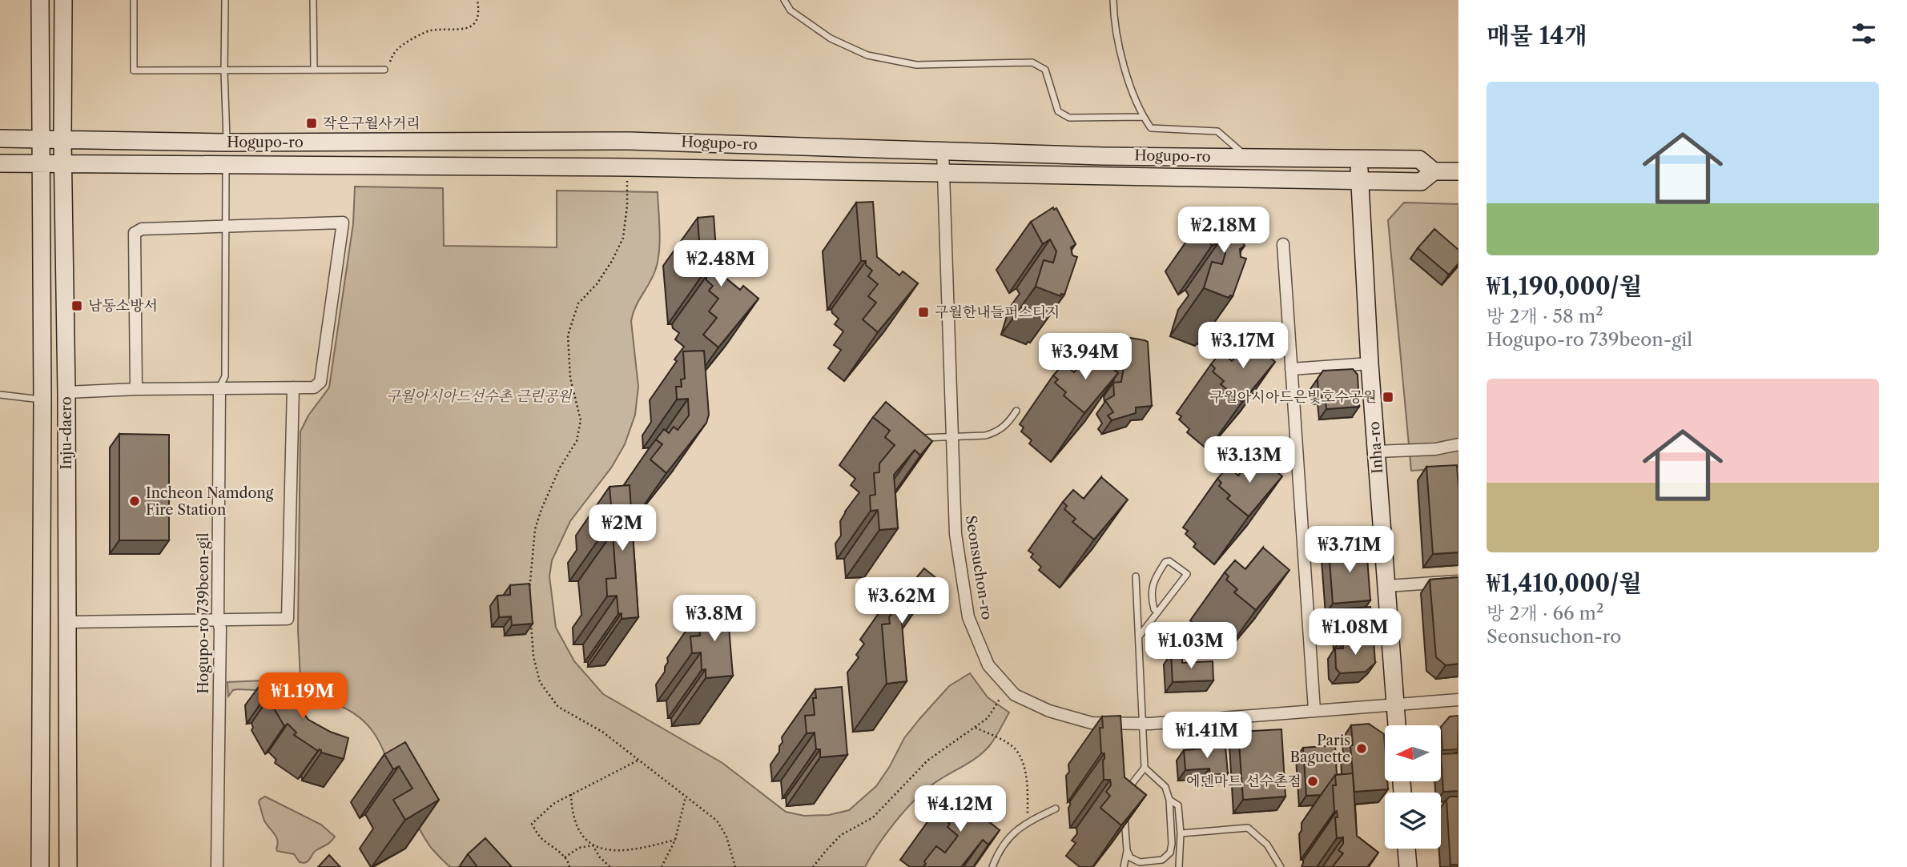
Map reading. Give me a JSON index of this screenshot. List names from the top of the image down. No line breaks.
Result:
{"streets":{"main road":["Hogupo-ro","Inju-daero","Inha-ro"],"street":["Seonsuchon-ro","Hogupo-ro 739beon-gil"]},"crossings":[["Hogupo-ro","Inju-daero"],["Hogupo-ro","Inha-ro"],["Hogupo-ro","Seonsuchon-ro"],["Hogupo-ro","Hogupo-ro 739beon-gil"],["Inha-ro","Seonsuchon-ro"]],"parks":["구월아시아드선수촌 근린공원"],"places":{"transit":["작은구월사거리","남동소방서","구월한내들퍼스티지","구월아시아드은빛호수공원"],"other":["Incheon Namdong Fire Station","Paris Baguette","에덴마트 선수촌점"]},"north":"left","page":{"heading":"매물 14개","list":[{"name":"₩1,190,000/월","note":"방 2개 · 58 m² · Hogupo-ro 739beon-gil"},{"name":"₩1,410,000/월","note":"방 2개 · 66 m² · Seonsuchon-ro"}],"price":["₩2.18M","₩2.48M","₩3.17M","₩3.94M","₩3.13M","₩2M","₩3.71M","₩3.62M","₩3.8M","₩1.08M","₩1.03M","₩1.19M","₩1.41M","₩4.12M"]}}
